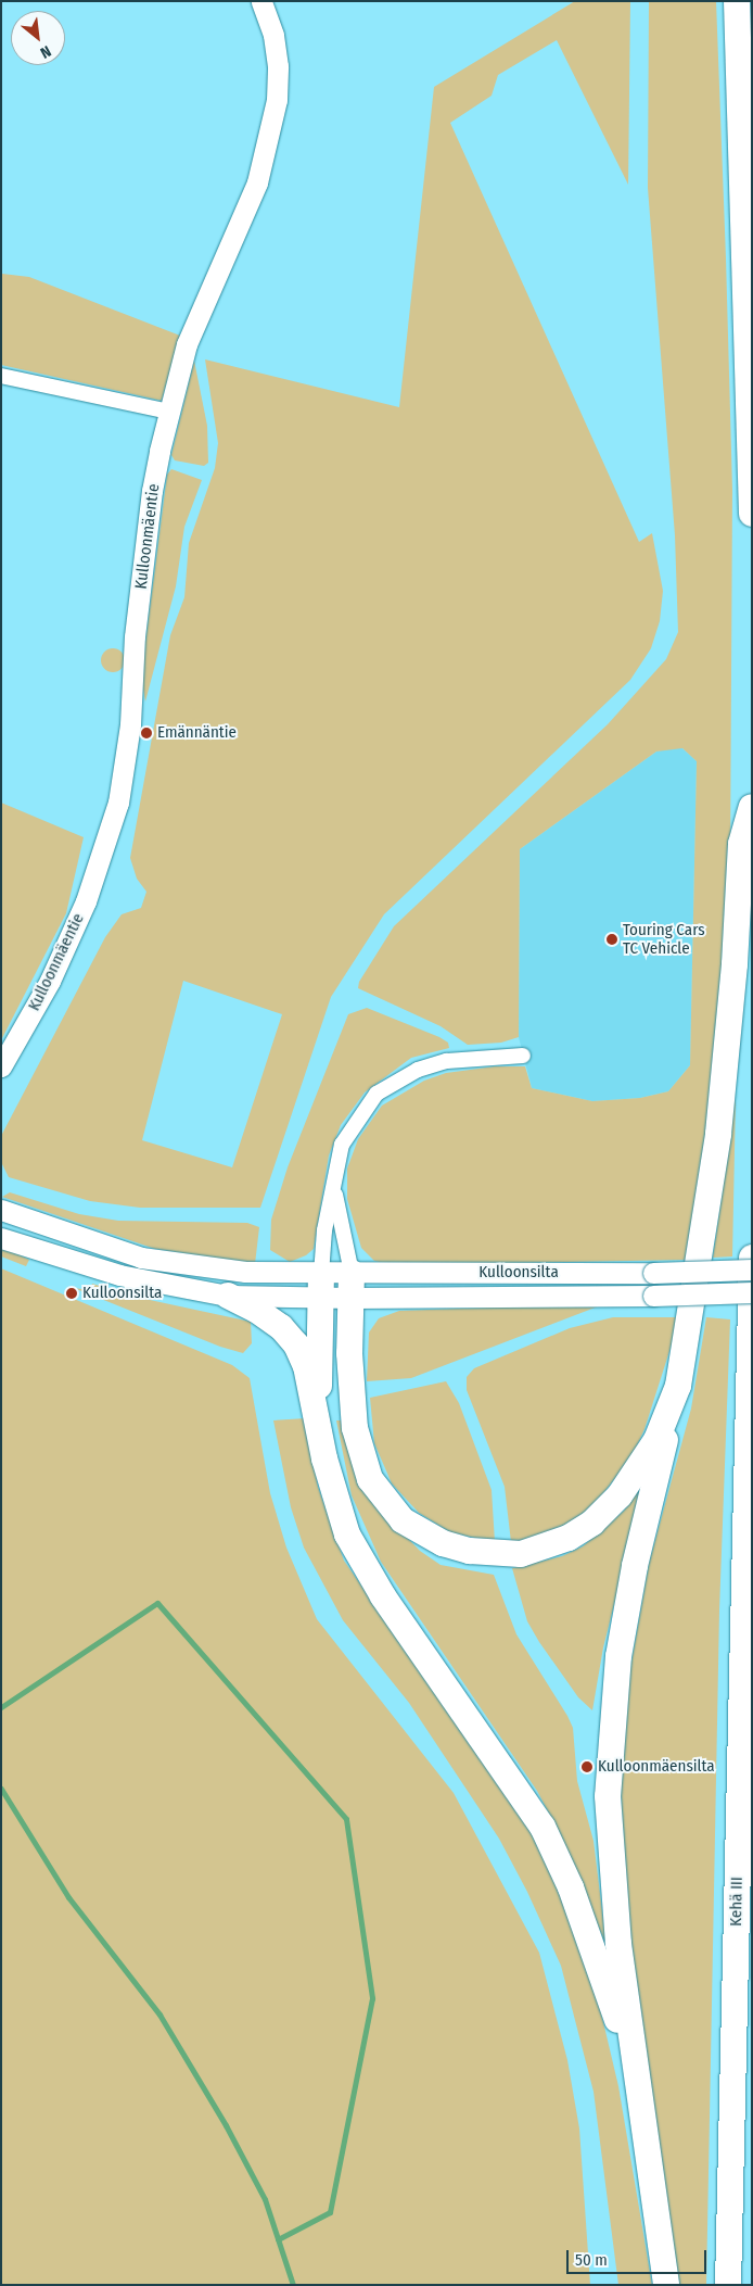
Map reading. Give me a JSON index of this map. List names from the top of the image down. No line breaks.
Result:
{"streets":{"highway":["Kehä III"],"main road":["Kulloonmäentie","Kulloonsilta"]},"places":["Emännäntie","Touring Cars TC Vehicle","Kulloonsilta","Kulloonmäensilta"],"scale_bar":"50 m","north":"bottom right"}
